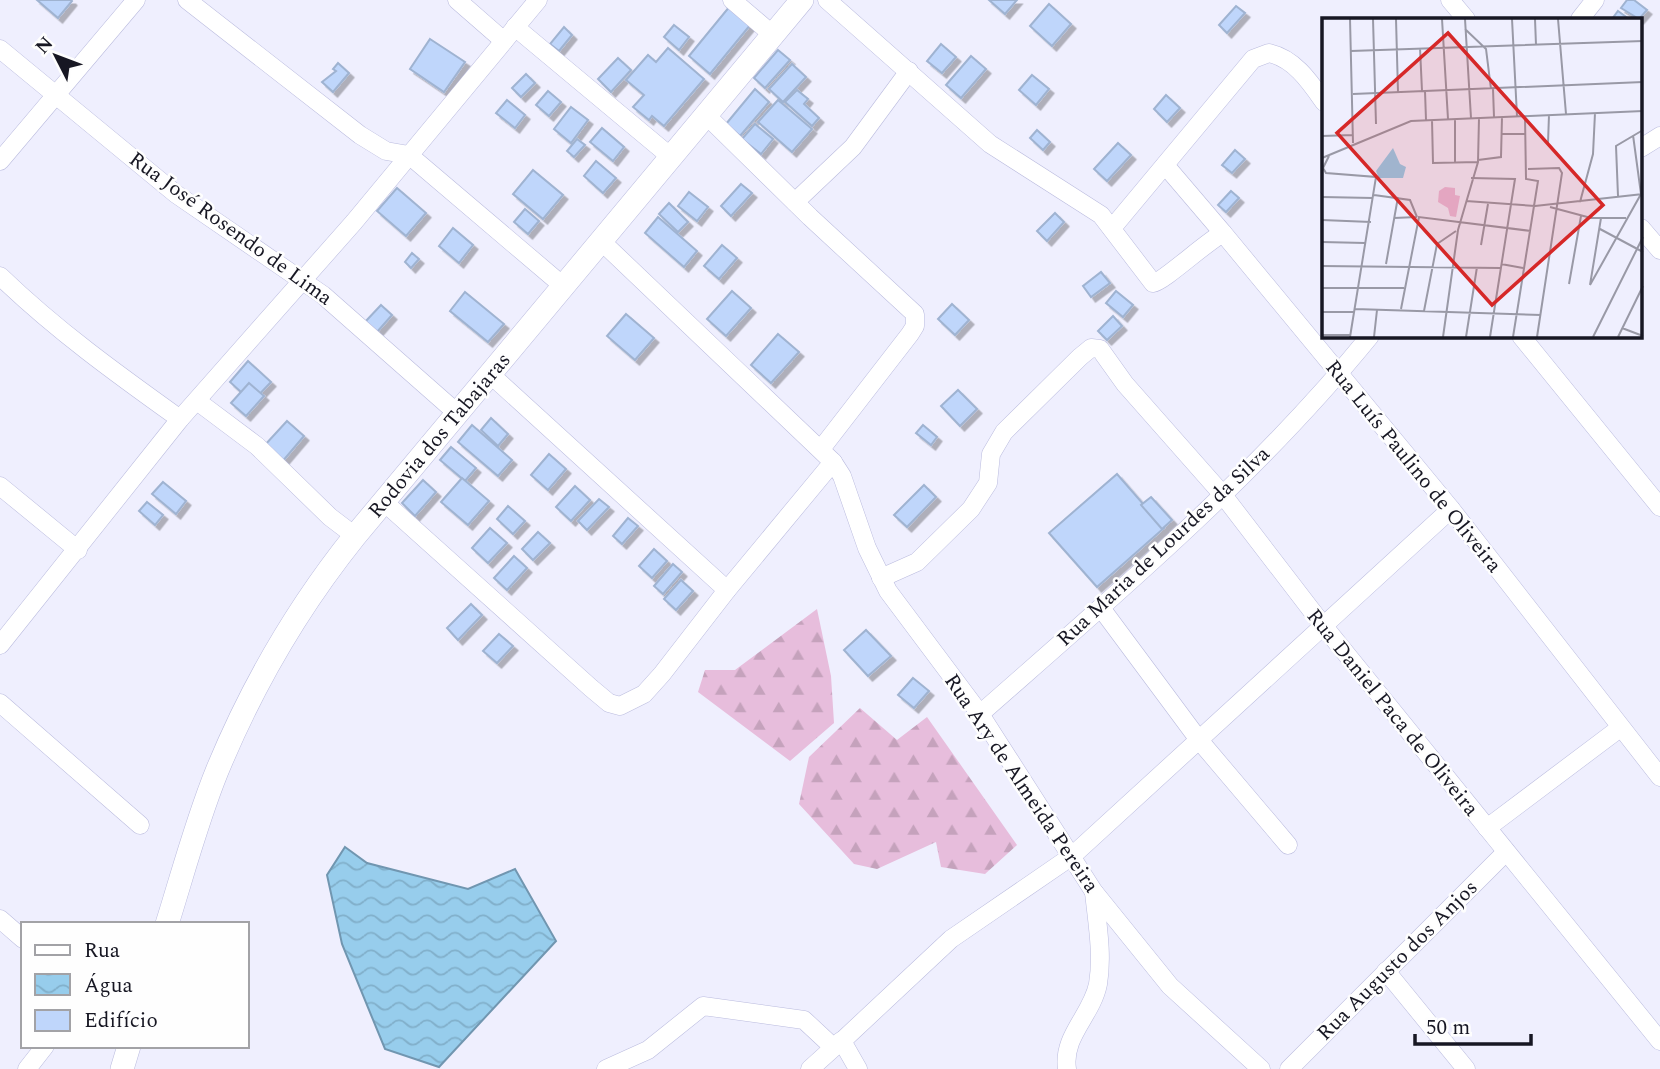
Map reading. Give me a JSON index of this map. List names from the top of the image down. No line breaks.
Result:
{"streets":{"main road":["Rodovia dos Tabajaras"],"street":["Rua José Rosendo de Lima","Rua Luís Paulino de Oliveira","Rua Maria de Lourdes da Silva","Rua Daniel Paca de Oliveira","Rua Ary de Almeida Pereira","Rua Augusto dos Anjos"]},"crossings":[["Rua José Rosendo de Lima","Rodovia dos Tabajaras"],["Rua Luís Paulino de Oliveira","Rua Maria de Lourdes da Silva"],["Rua Maria de Lourdes da Silva","Rua Daniel Paca de Oliveira"],["Rua Maria de Lourdes da Silva","Rua Ary de Almeida Pereira"],["Rua Daniel Paca de Oliveira","Rua Ary de Almeida Pereira"],["Rua Daniel Paca de Oliveira","Rua Augusto dos Anjos"]],"legend":["Rua","Água","Edifício"],"scale_bar":"50 m","north":"top left"}
